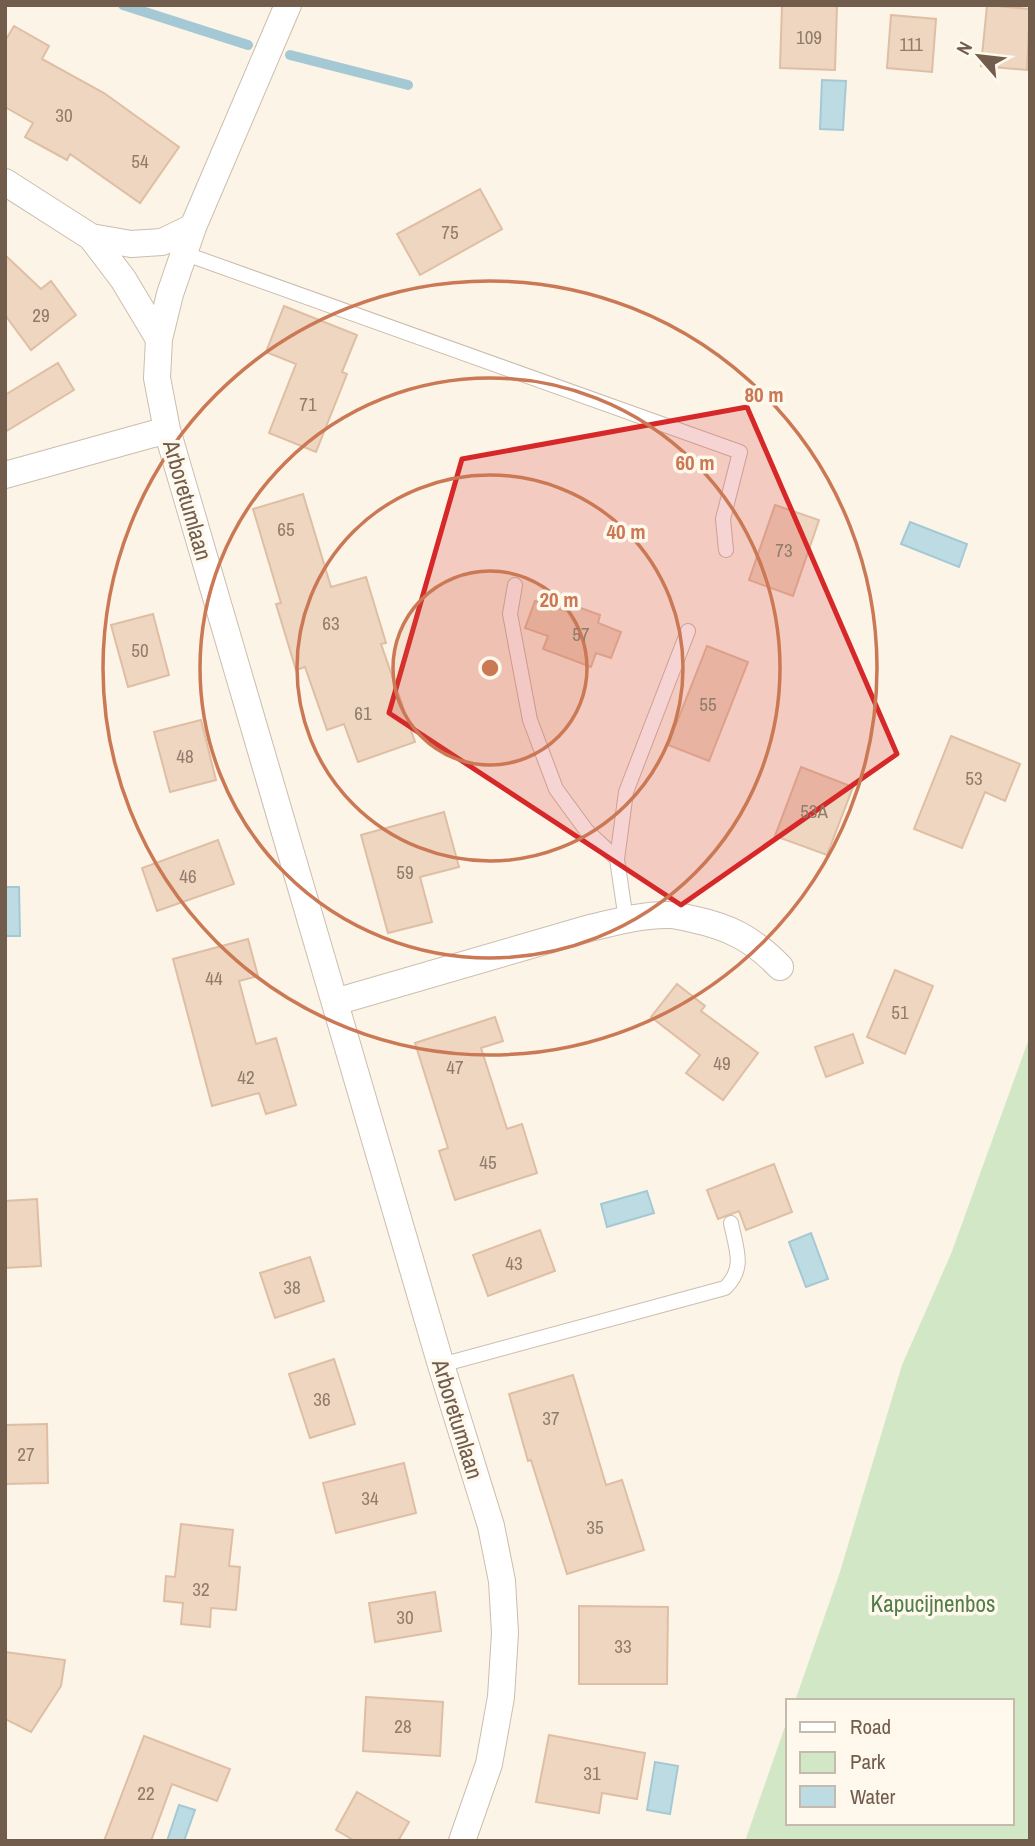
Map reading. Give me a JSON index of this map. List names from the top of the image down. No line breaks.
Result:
{"streets":{"street":["Arboretumlaan"]},"parks":["Kapucijnenbos"],"house_numbers":["109","111","30","54","75","29","71","65","73","63","57","50","55","61","48","53","53A","59","46","44","51","49","47","42","45","43","38","36","37","27","34","35","32","30","33","28","31","22"],"legend":["Road","Park","Water"],"north":"top left","rings":["80 m","60 m","40 m","20 m"]}
